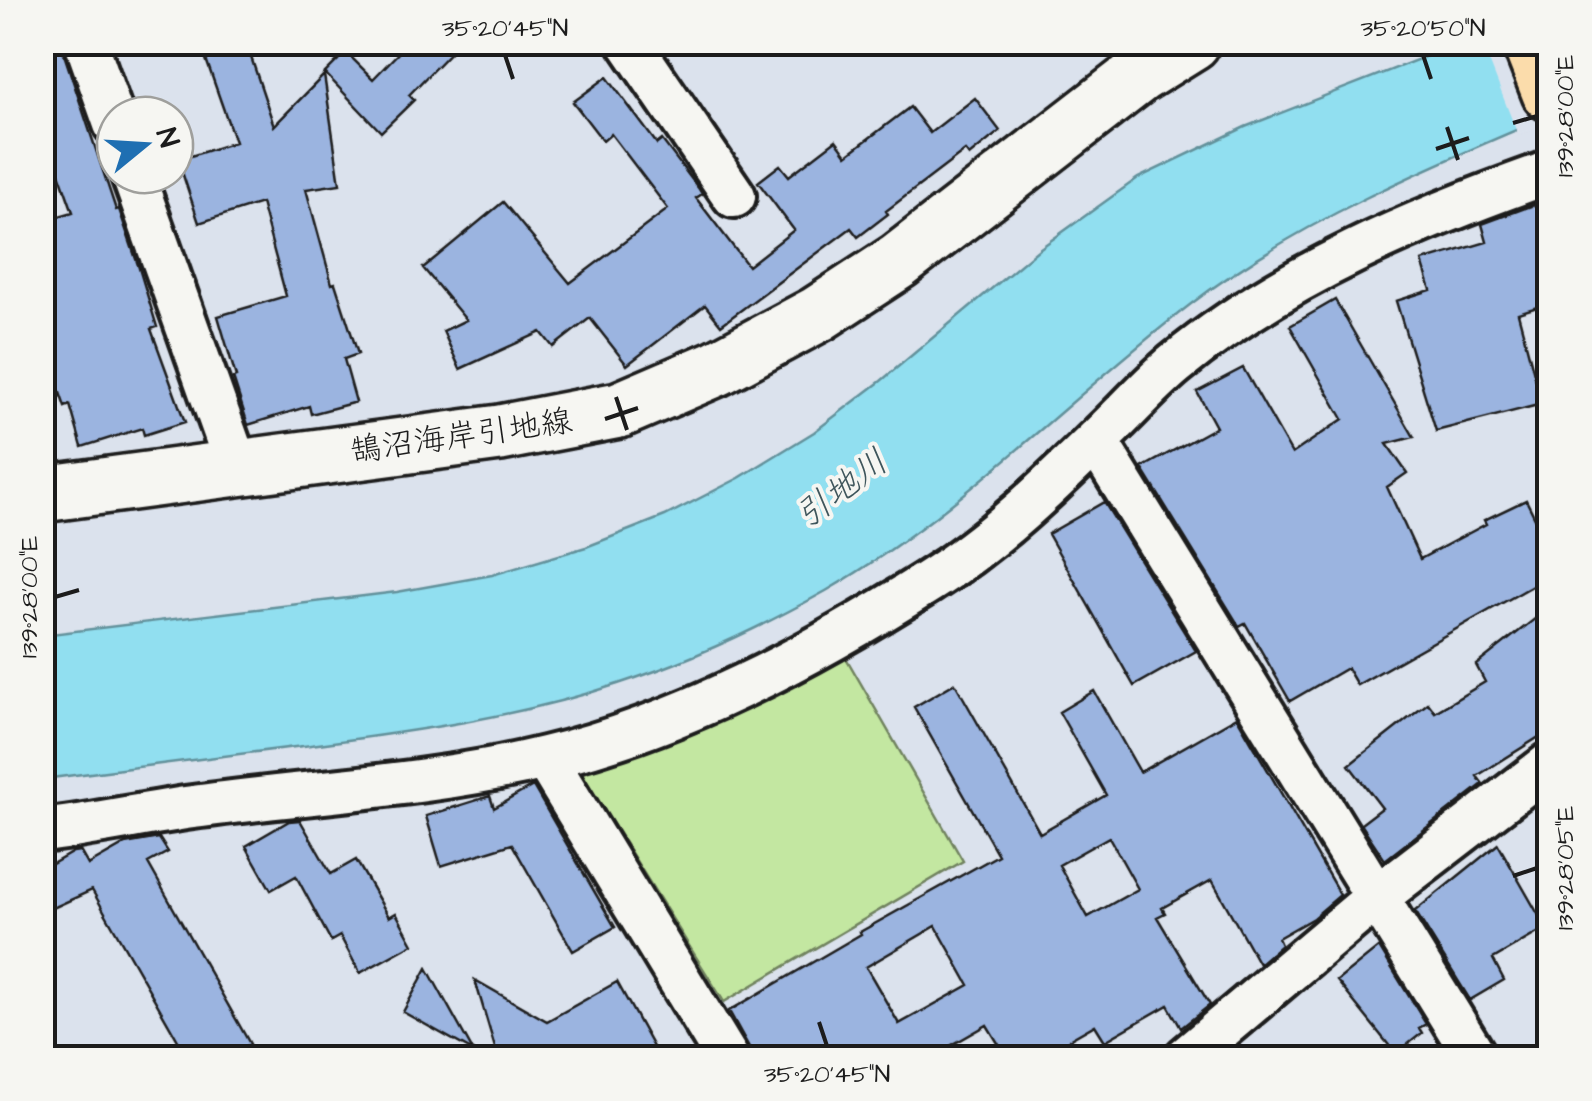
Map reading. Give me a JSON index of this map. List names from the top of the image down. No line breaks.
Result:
{"streets":{"street":["鵠沼海岸引地線"]},"water":["引地川"],"north":"right","coordinates":["35°20'45\"N","35°20'50\"N","139°28'00\"E","139°28'05\"E"]}
